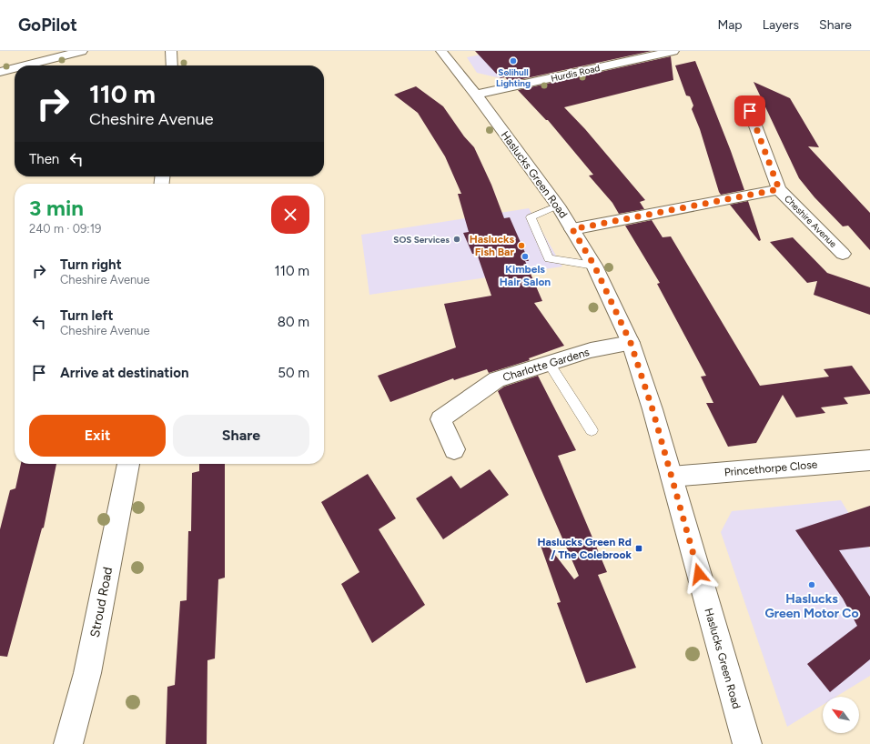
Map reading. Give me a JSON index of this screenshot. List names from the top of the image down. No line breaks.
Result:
{"streets":{"street":["Hurdis Road","Haslucks Green Road","Cheshire Avenue","Charlotte Gardens","Princethorpe Close","Stroud Road"]},"crossings":[["Hurdis Road","Haslucks Green Road"],["Haslucks Green Road","Cheshire Avenue"],["Haslucks Green Road","Charlotte Gardens"],["Haslucks Green Road","Princethorpe Close"]],"places":{"other":["Solihull Lighting","SOS Services","Haslucks Fish Bar","Kimbels Hair Salon","Haslucks Green Motor Co"],"transit":["Haslucks Green Rd / The Colebrook"]},"north":"top left","page":{"header":"GoPilot","nav":["Map","Layers","Share"],"turn":["110 m","Cheshire Avenue"],"then":"Then","heading":["3 min","240 m · 09:19"],"list":[{"name":"Turn right","note":"Cheshire Avenue","value":"110 m"},{"name":"Turn left","note":"Cheshire Avenue","value":"80 m"},{"name":"Arrive at destination","value":"50 m"}],"buttons":["Exit","Share"]}}
